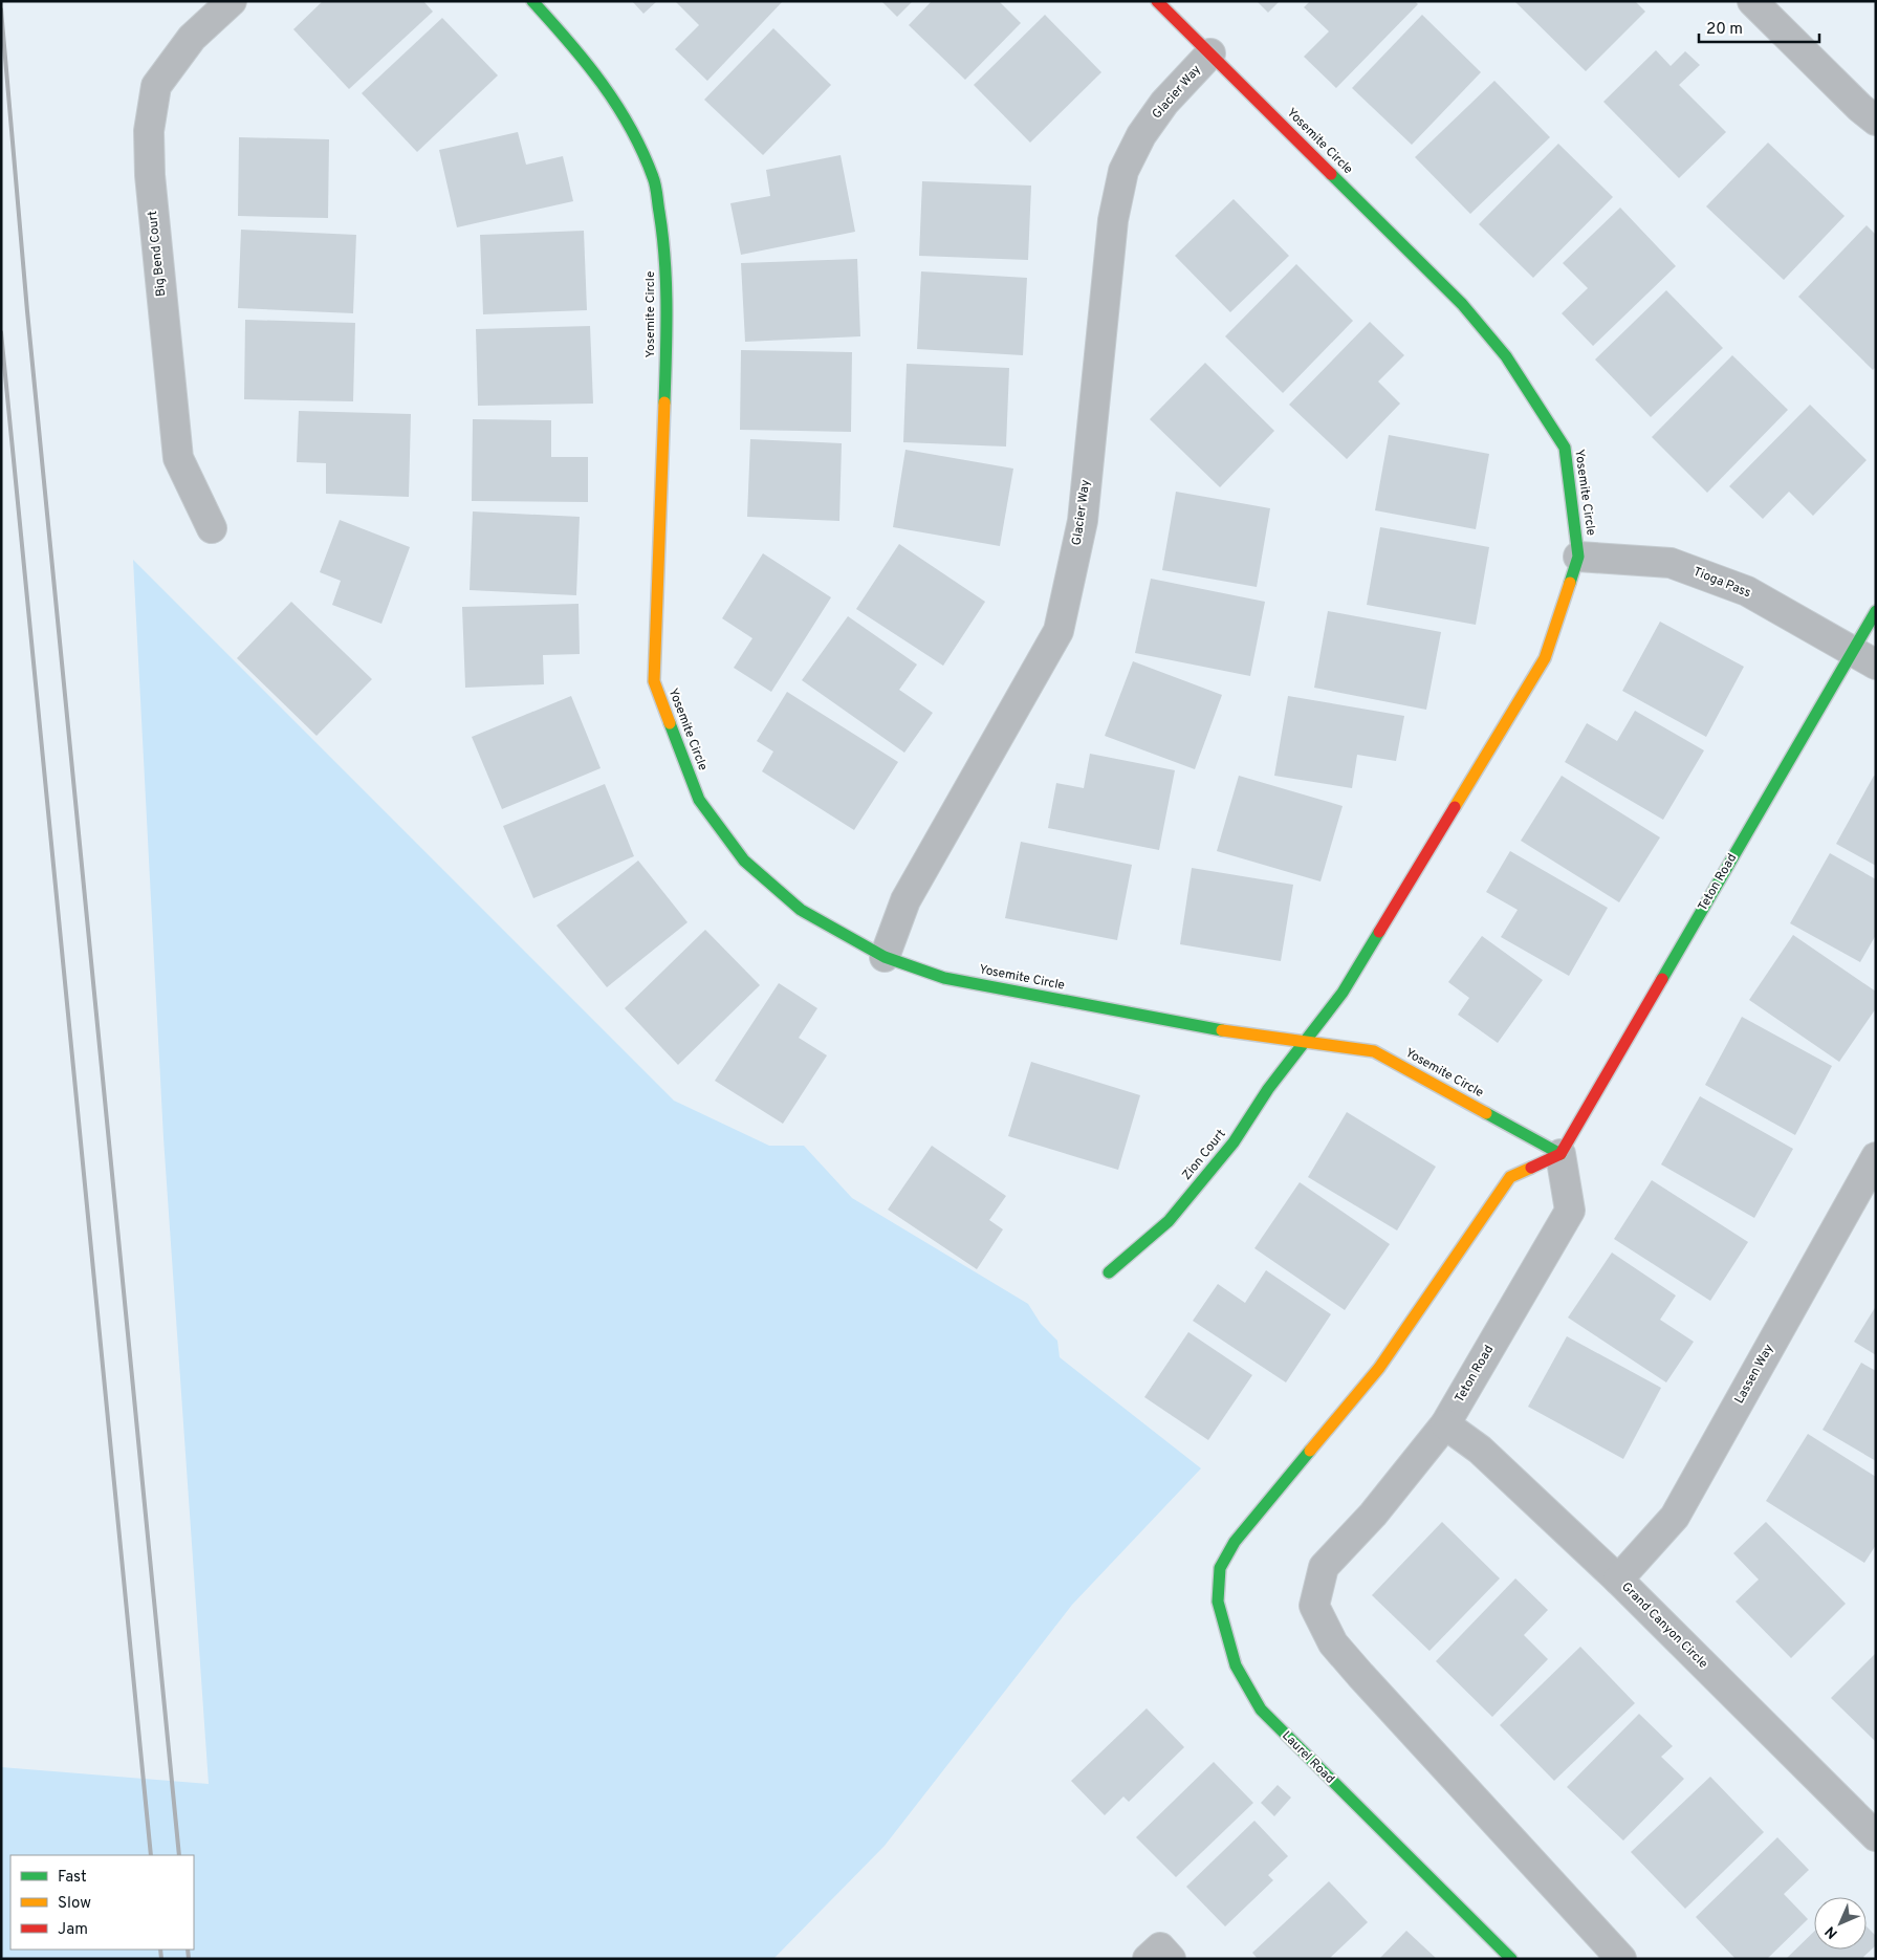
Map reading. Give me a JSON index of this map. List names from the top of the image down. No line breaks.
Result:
{"streets":{"street":["Glacier Way","Yosemite Circle","Big Bend Court","Tioga Pass","Teton Road","Zion Court","Lassen Way","Grand Canyon Circle","Laurel Road"]},"crossings":[["Glacier Way","Yosemite Circle"],["Yosemite Circle","Tioga Pass"],["Yosemite Circle","Teton Road"],["Yosemite Circle","Zion Court"],["Yosemite Circle","Laurel Road"],["Tioga Pass","Teton Road"],["Teton Road","Grand Canyon Circle"],["Teton Road","Laurel Road"],["Lassen Way","Grand Canyon Circle"]],"legend":["Fast","Slow","Jam"],"scale_bar":"20 m","north":"bottom left"}
